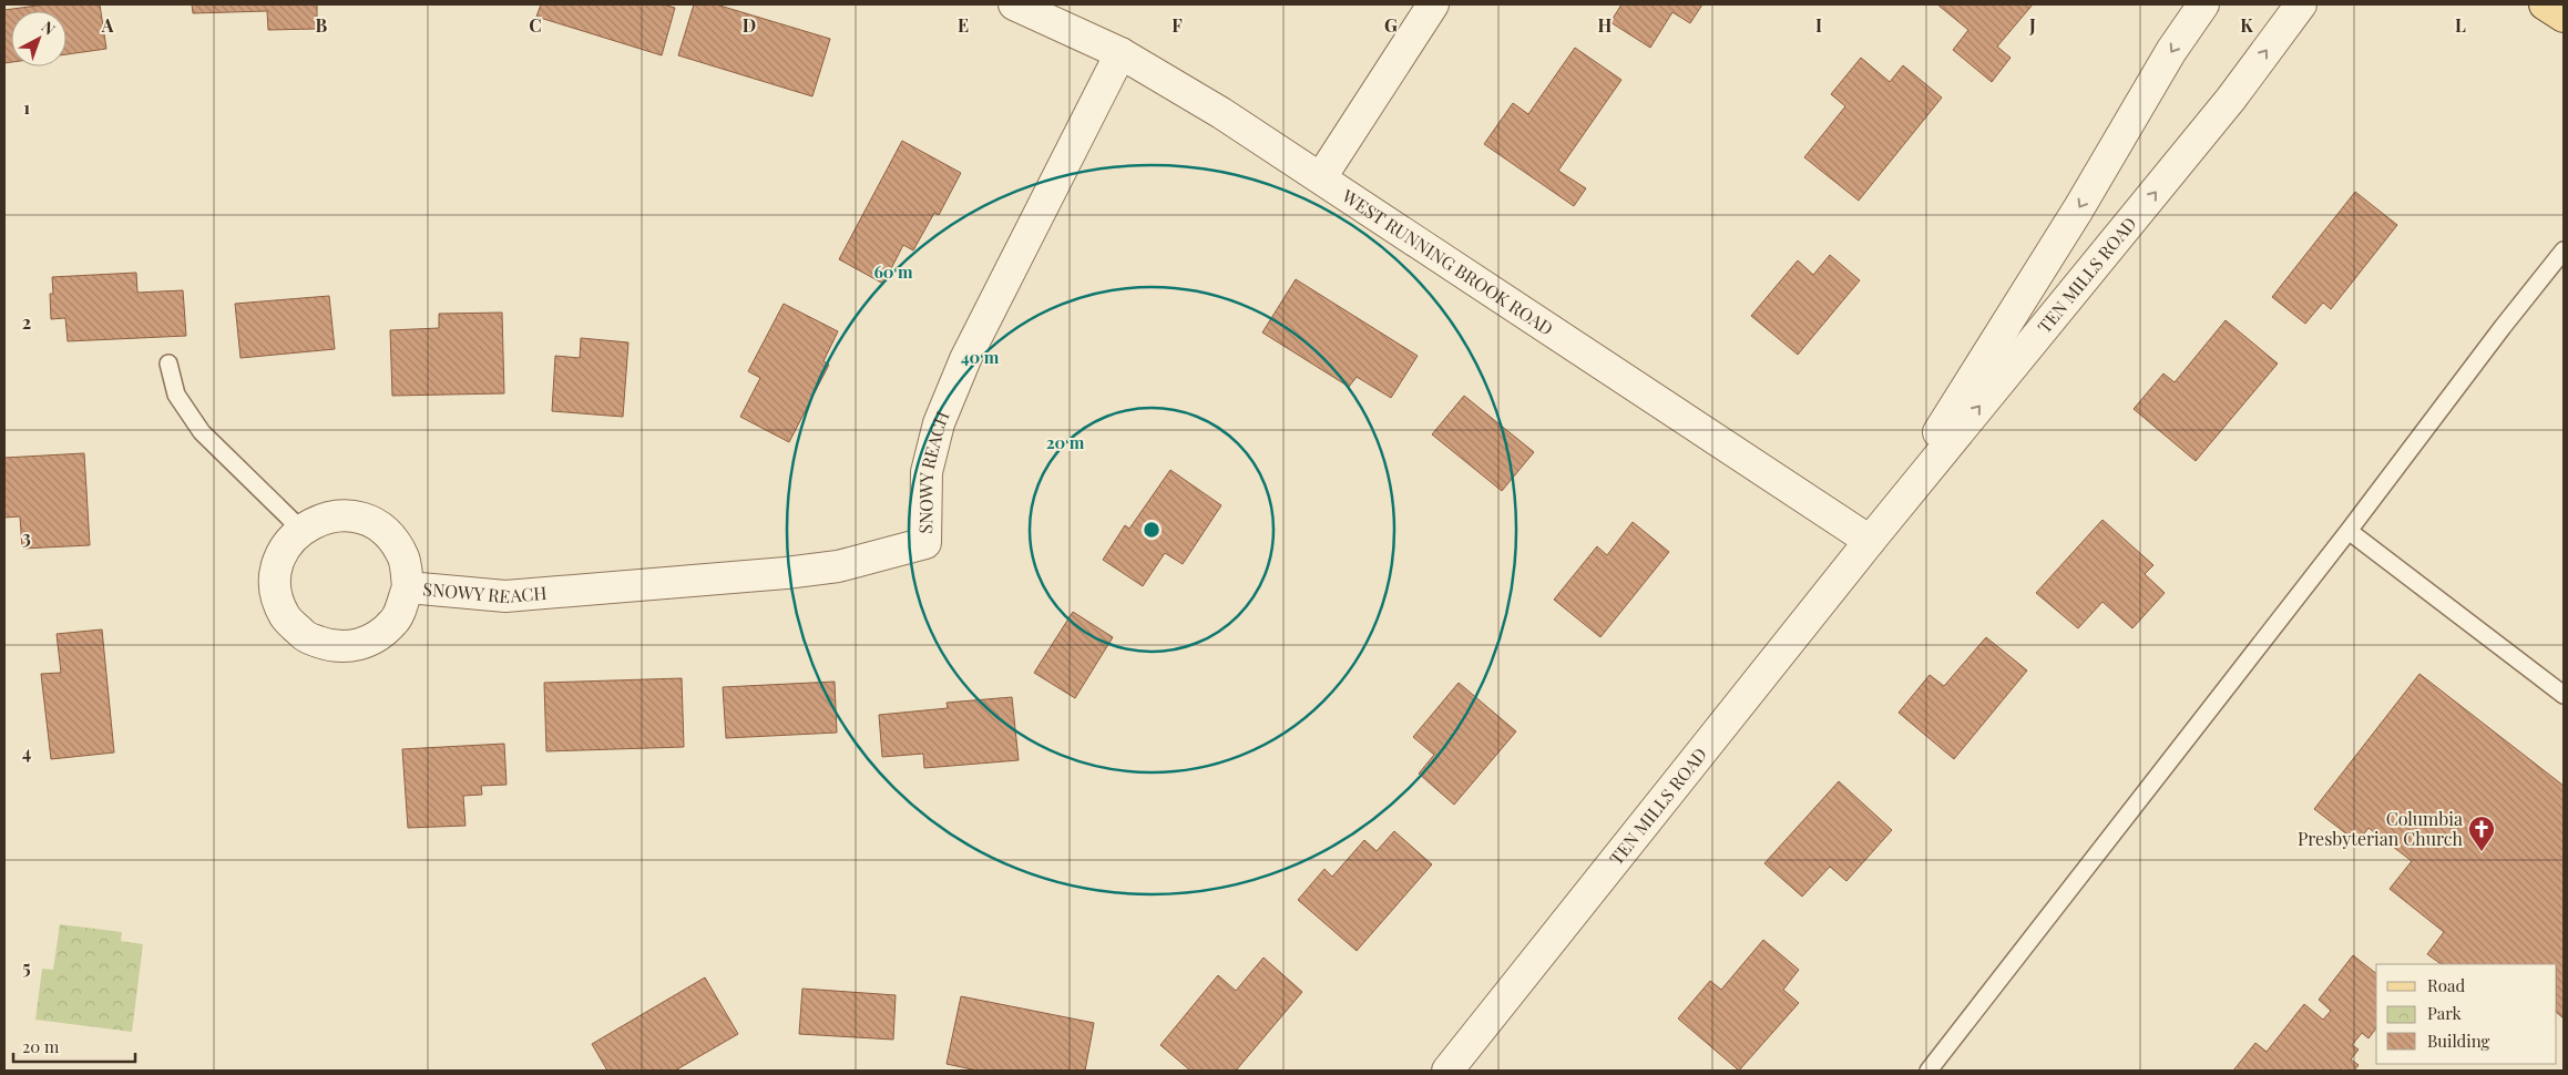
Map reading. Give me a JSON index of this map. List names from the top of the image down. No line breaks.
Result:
{"streets":{"street":["WEST RUNNING BROOK ROAD","TEN MILLS ROAD","SNOWY REACH"]},"crossings":[["WEST RUNNING BROOK ROAD","TEN MILLS ROAD"],["WEST RUNNING BROOK ROAD","SNOWY REACH"]],"places":{"church":["Columbia Presbyterian Church"]},"legend":["Road","Park","Building"],"scale_bar":"20 m","north":"top right","grid":{"columns":["A","B","C","D","E","F","G","H","I","J","K","L"],"rows":["1","2","3","4","5"]},"rings":["60 m","40 m","20 m"]}
